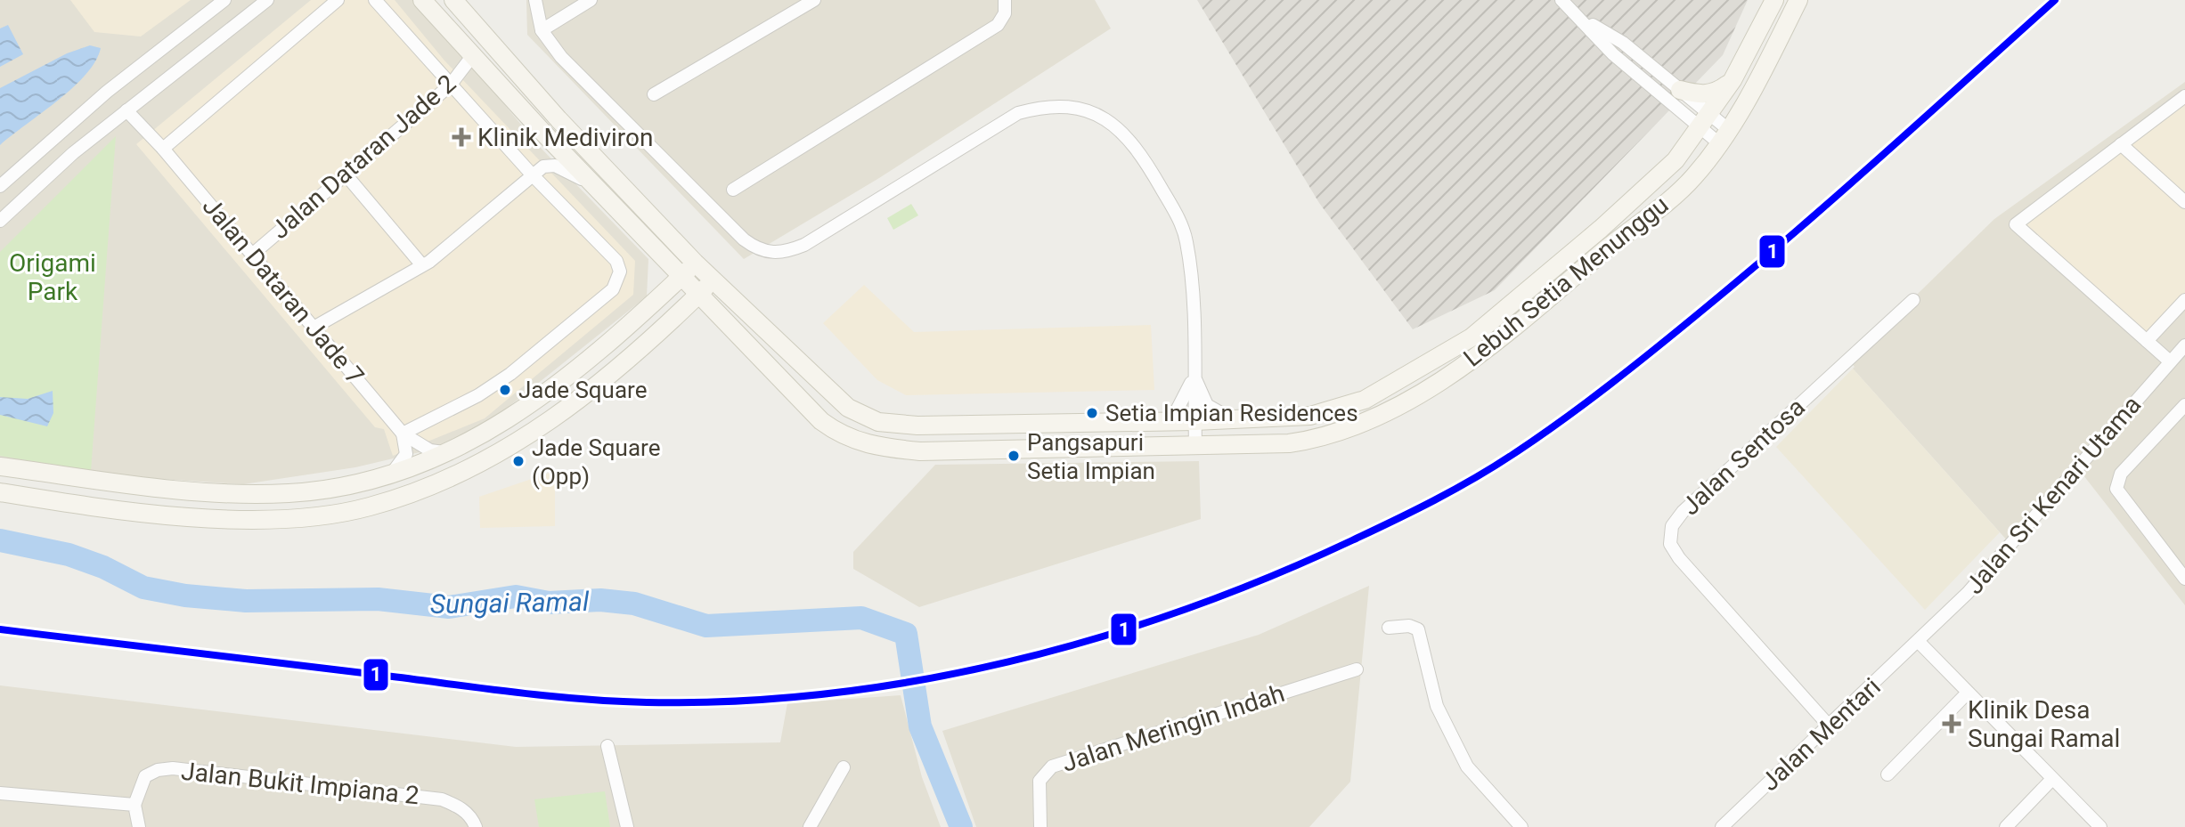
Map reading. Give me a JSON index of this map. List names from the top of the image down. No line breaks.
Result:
{"streets":{"street":["Jalan Dataran Jade 2","Lebuh Setia Menunggu","Jalan Dataran Jade 7","Jalan Sentosa","Jalan Sri Kenari Utama","Jalan Meringin Indah","Jalan Mentari","Jalan Bukit Impiana 2"]},"crossings":[["Jalan Dataran Jade 2","Jalan Dataran Jade 7"],["Jalan Sentosa","Jalan Mentari"],["Jalan Sri Kenari Utama","Jalan Mentari"]],"water":["Sungai Ramal"],"parks":["Origami Park"],"places":{"health":["Klinik Mediviron","Klinik Desa Sungai Ramal"],"other":["Jade Square","Setia Impian Residences","Pangsapuri Setia Impian","Jade Square (Opp)"]},"lines":["transit line 1"]}
